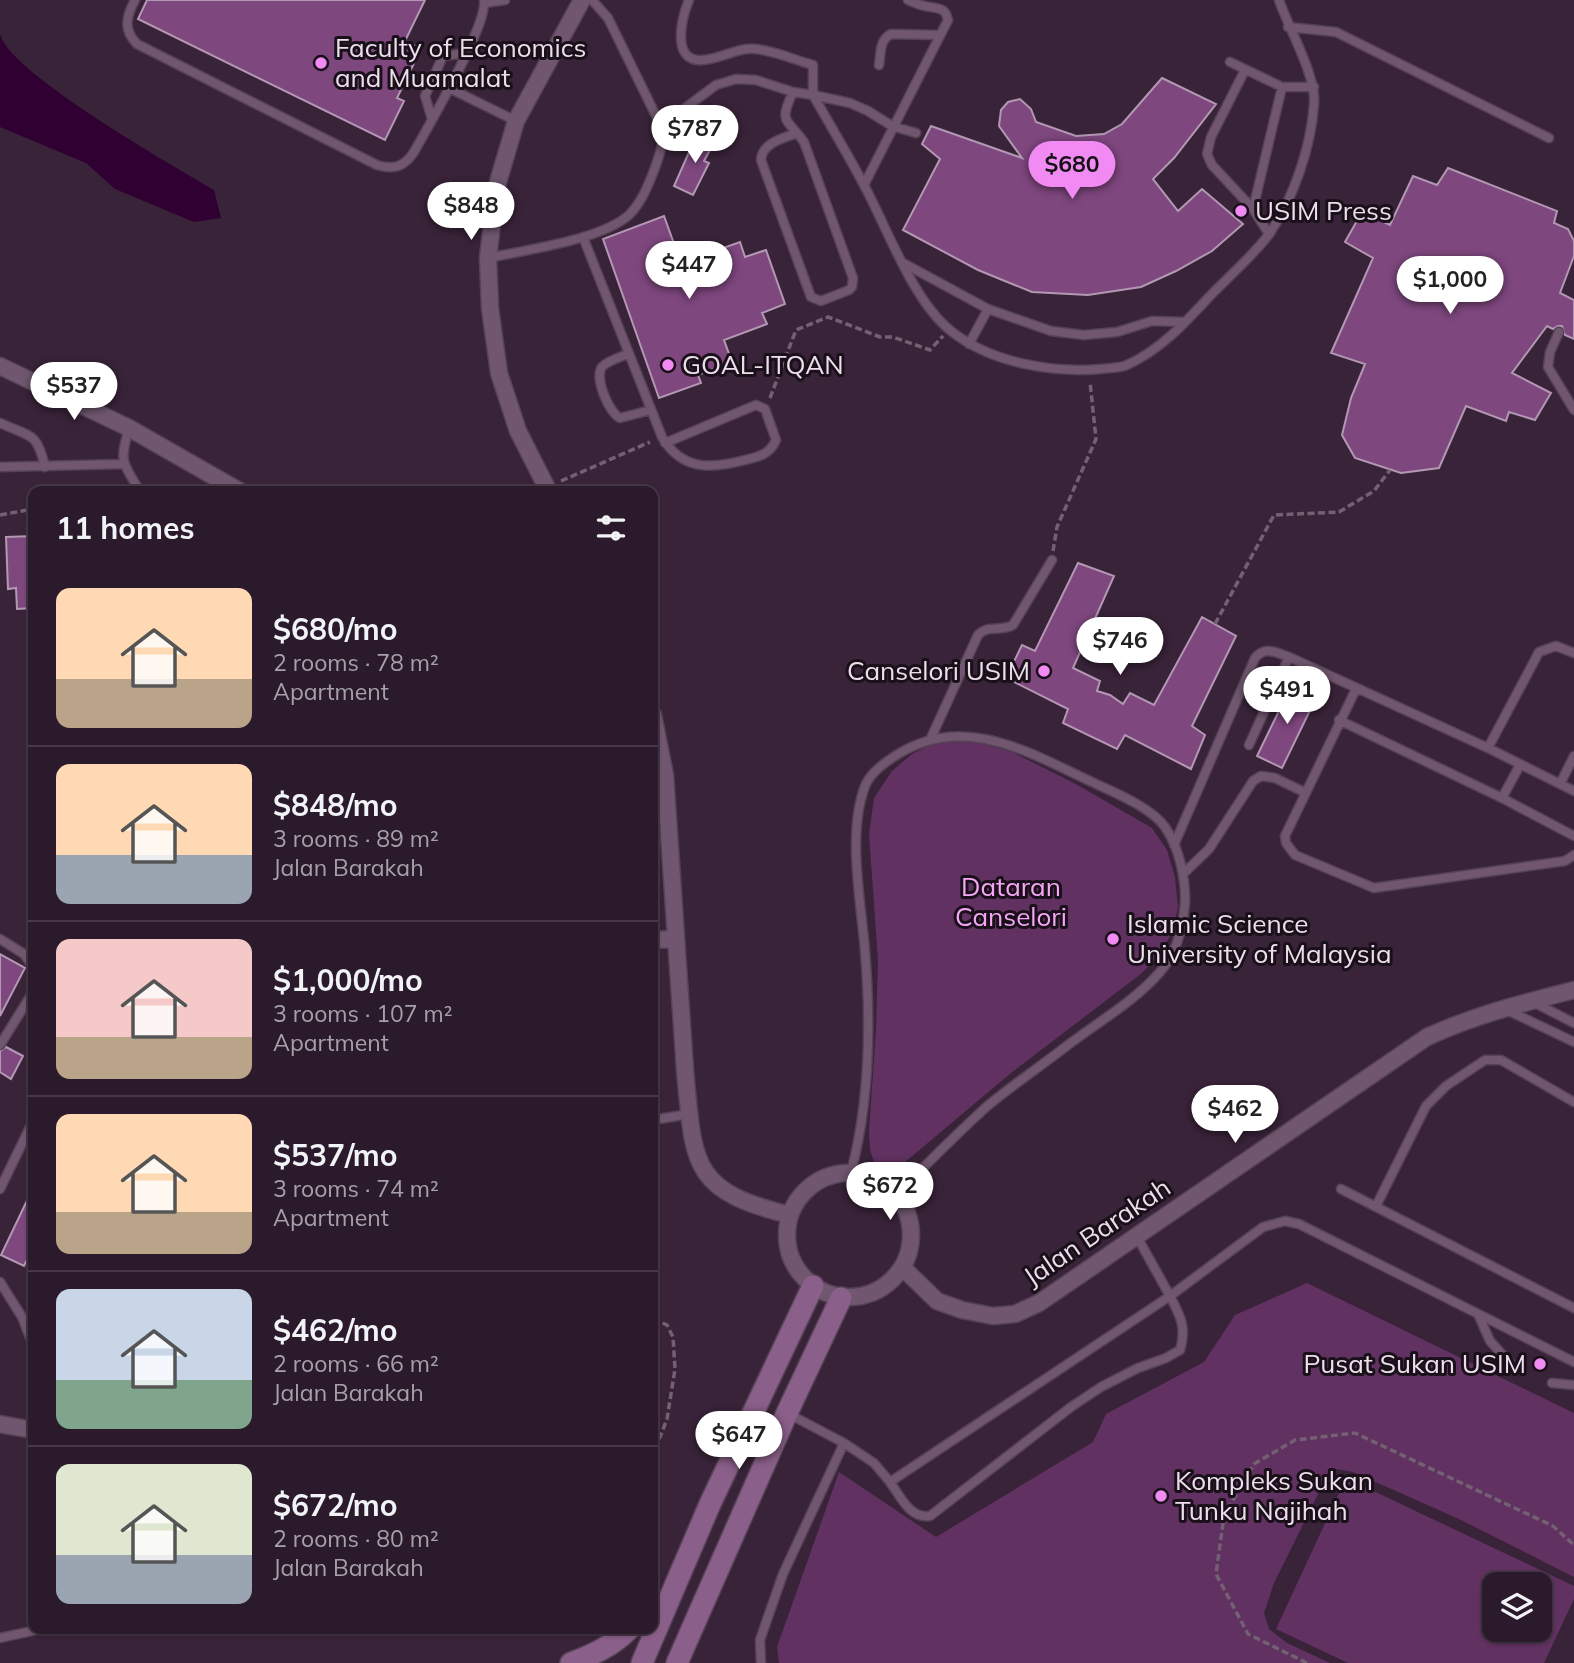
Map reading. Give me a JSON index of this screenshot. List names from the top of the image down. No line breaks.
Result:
{"streets":{"street":["Jalan Barakah"]},"parks":["Dataran Canselori"],"places":["Faculty of Economics and Muamalat","USIM Press","GOAL-ITQAN","Canselori USIM","Islamic Science University of Malaysia","Pusat Sukan USIM","Kompleks Sukan Tunku Najihah"],"page":{"price":["$787","$680","$848","$447","$1,000","$537","$746","$491","$462","$672","$647"],"heading":"11 homes","list":[{"name":"$680/mo","note":"2 rooms · 78 m² · Apartment"},{"name":"$848/mo","note":"3 rooms · 89 m² · Jalan Barakah"},{"name":"$1,000/mo","note":"3 rooms · 107 m² · Apartment"},{"name":"$537/mo","note":"3 rooms · 74 m² · Apartment"},{"name":"$462/mo","note":"2 rooms · 66 m² · Jalan Barakah"},{"name":"$672/mo","note":"2 rooms · 80 m² · Jalan Barakah"}]}}
